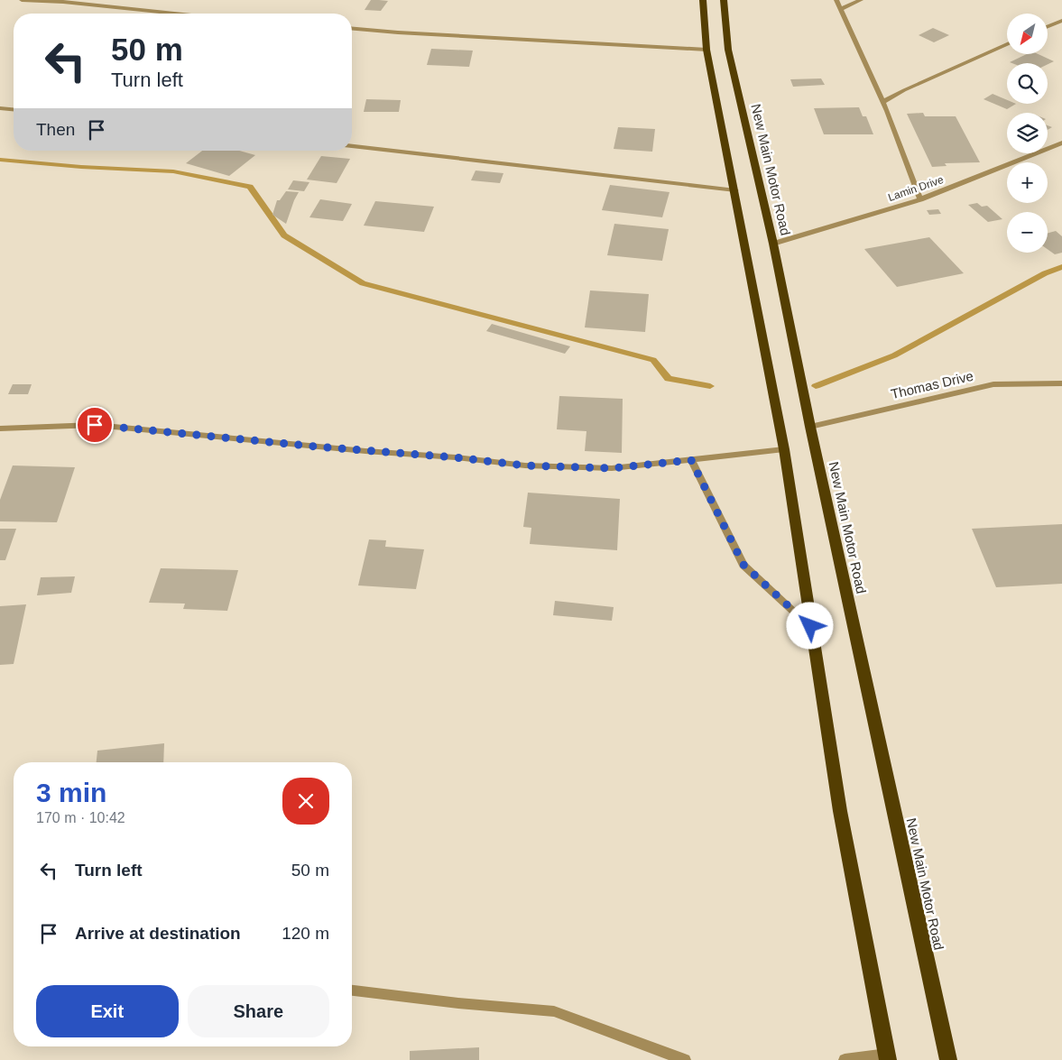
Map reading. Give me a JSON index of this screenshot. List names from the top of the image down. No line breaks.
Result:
{"streets":{"highway":["New Main Motor Road"],"street":["Lamin Drive","Thomas Drive"]},"crossings":[["New Main Motor Road","Lamin Drive"],["New Main Motor Road","Thomas Drive"]],"north":"bottom left","page":{"map_buttons":["+","−"],"turn":["50 m","Turn left"],"then":"Then","heading":["3 min","170 m · 10:42"],"list":[{"name":"Turn left","value":"50 m"},{"name":"Arrive at destination","value":"120 m"}],"buttons":["Exit","Share"]}}
